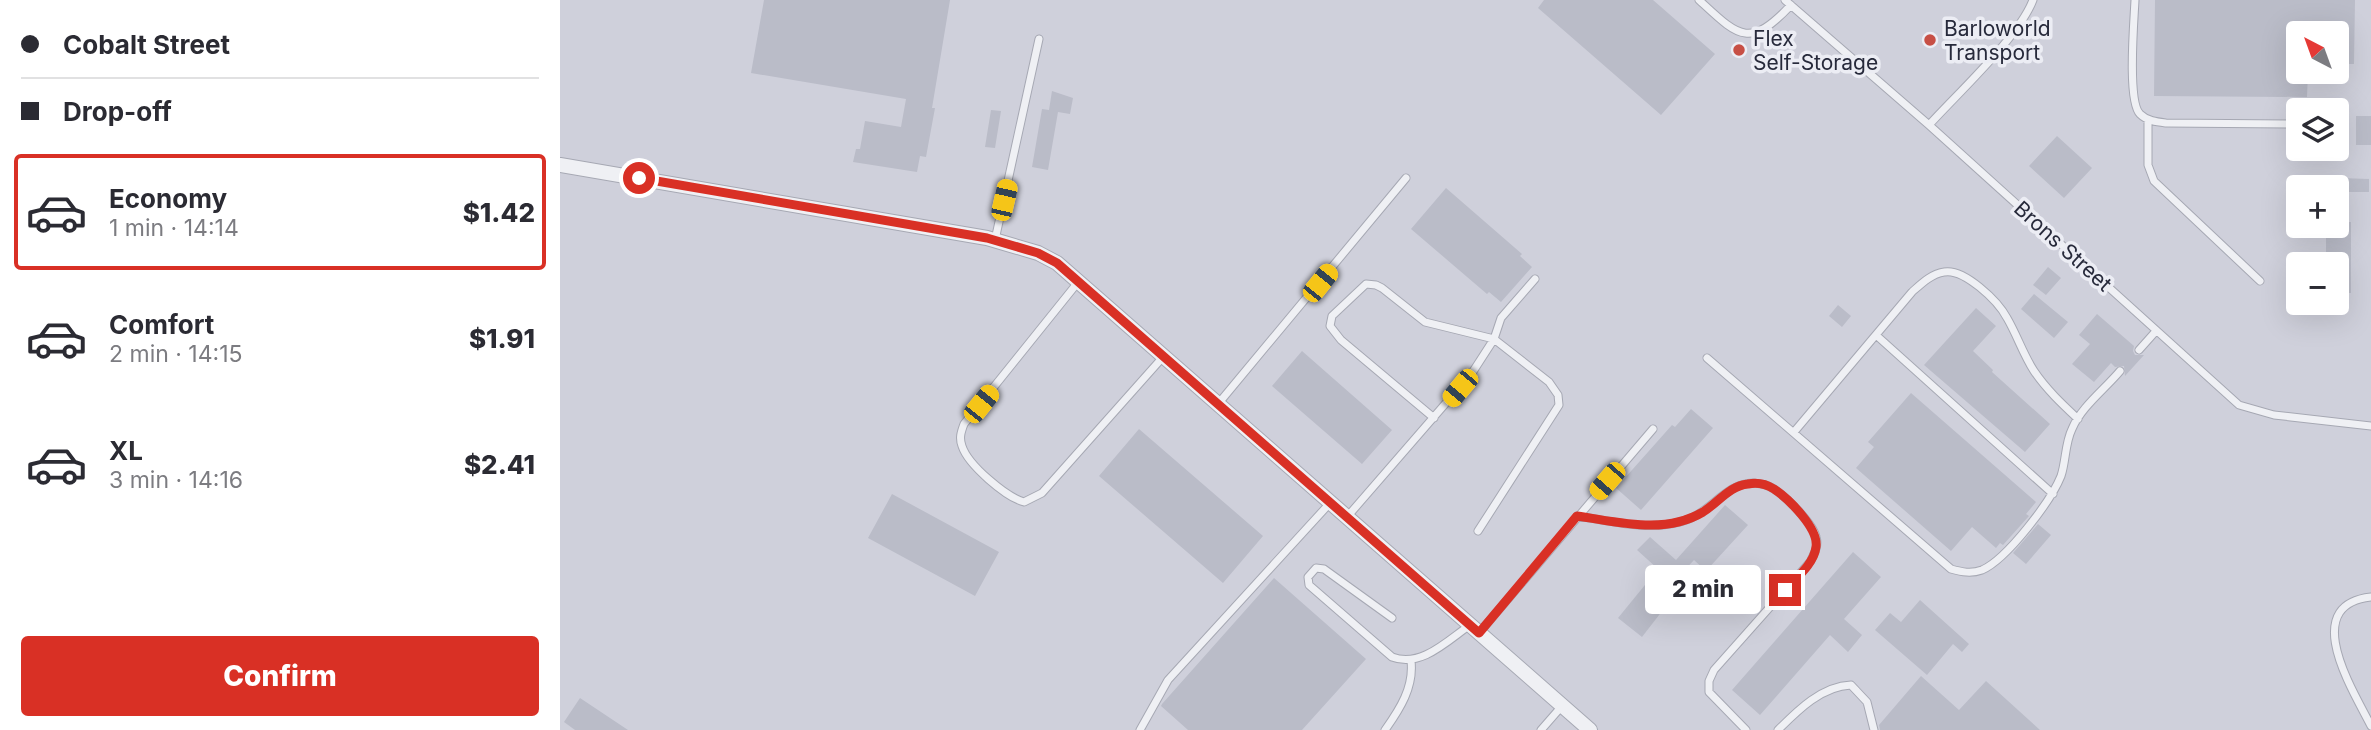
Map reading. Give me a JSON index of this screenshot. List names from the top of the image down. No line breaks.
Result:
{"streets":{"lane":["Brons Street"]},"places":["Barloworld Transport","Flex Self-Storage"],"north":"top left","page":{"banner":["Cobalt Street","Drop-off"],"map_buttons":["+","−"],"list":[{"name":"Economy","note":"1 min · 14:14","value":"$1.42"},{"name":"Comfort","note":"2 min · 14:15","value":"$1.91"},{"name":"XL","note":"3 min · 14:16","value":"$2.41"}],"bubble":"2 min","buttons":"Confirm"}}
